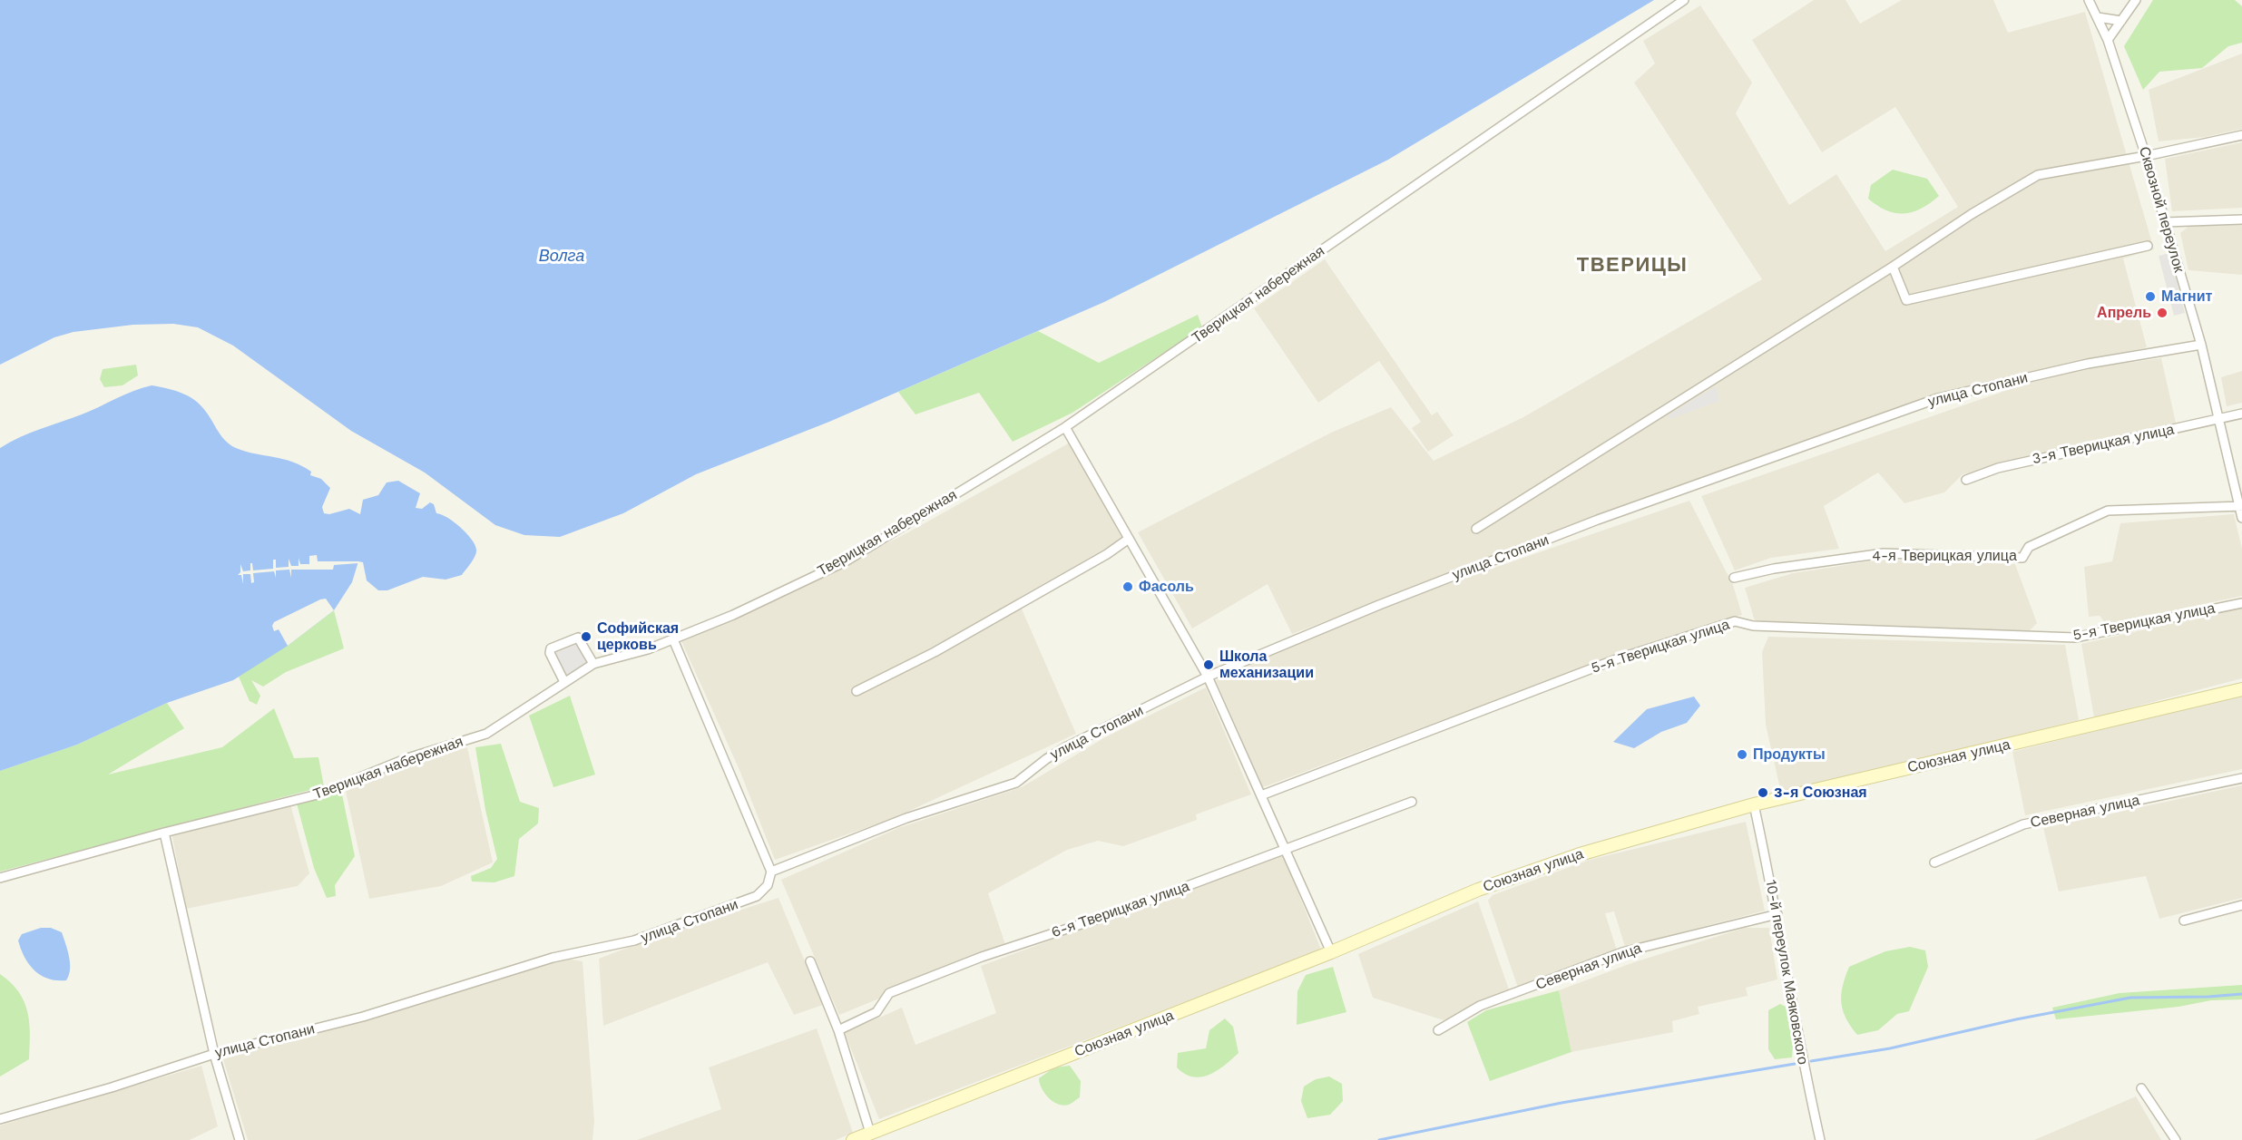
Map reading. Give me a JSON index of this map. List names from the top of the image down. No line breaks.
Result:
{"streets":{"street":["Сквозной переулок","Тверицкая набережная","улица Стопани","3-я Тверицкая улица","4-я Тверицкая улица","5-я Тверицкая улица","Союзная улица","Северная улица","6-я Тверицкая улица","10-й переулок Маяковского"]},"crossings":[["Сквозной переулок","улица Стопани"],["Сквозной переулок","3-я Тверицкая улица"],["Сквозной переулок","4-я Тверицкая улица"],["Союзная улица","10-й переулок Маяковского"],["Северная улица","10-й переулок Маяковского"]],"districts":["ТВЕРИЦЫ"],"water":["Волга"],"places":["Магнит","Апрель","Фасоль","Софийская церковь","Школа механизации","Продукты","3-я Союзная"]}
